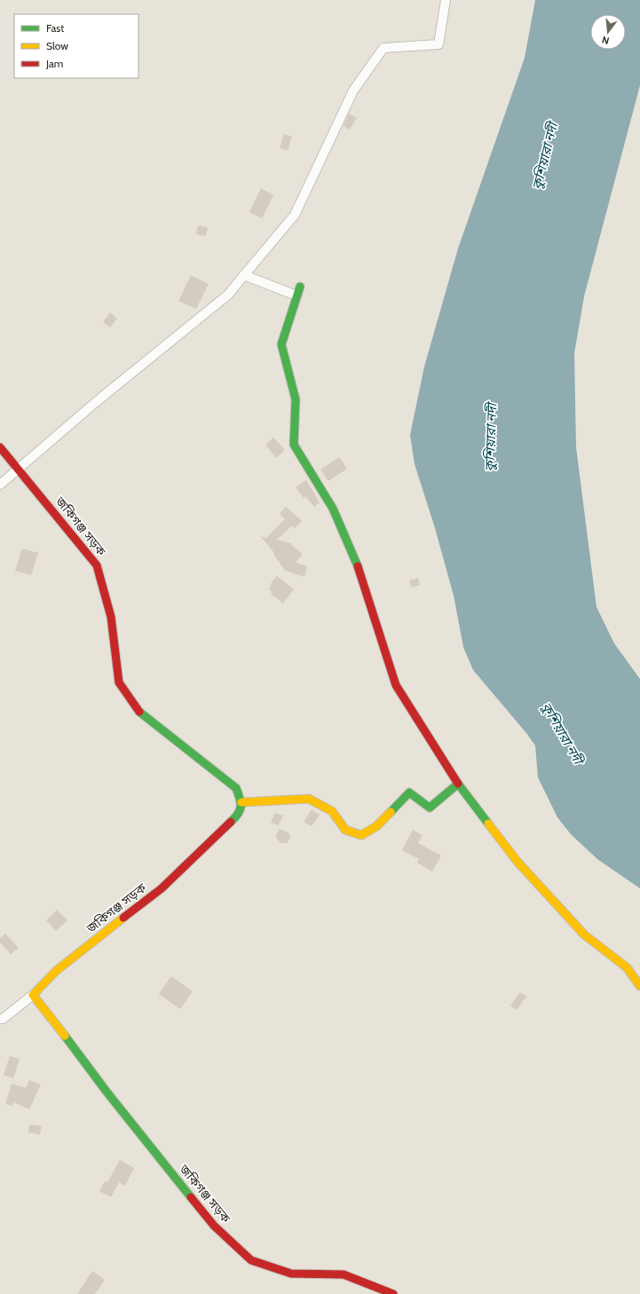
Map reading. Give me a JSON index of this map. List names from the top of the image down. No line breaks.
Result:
{"streets":{"main road":["জকিগঞ্জ সড়ক"]},"water":["কুশিয়ারা নদী"],"legend":["Fast","Slow","Jam"],"north":"bottom"}
